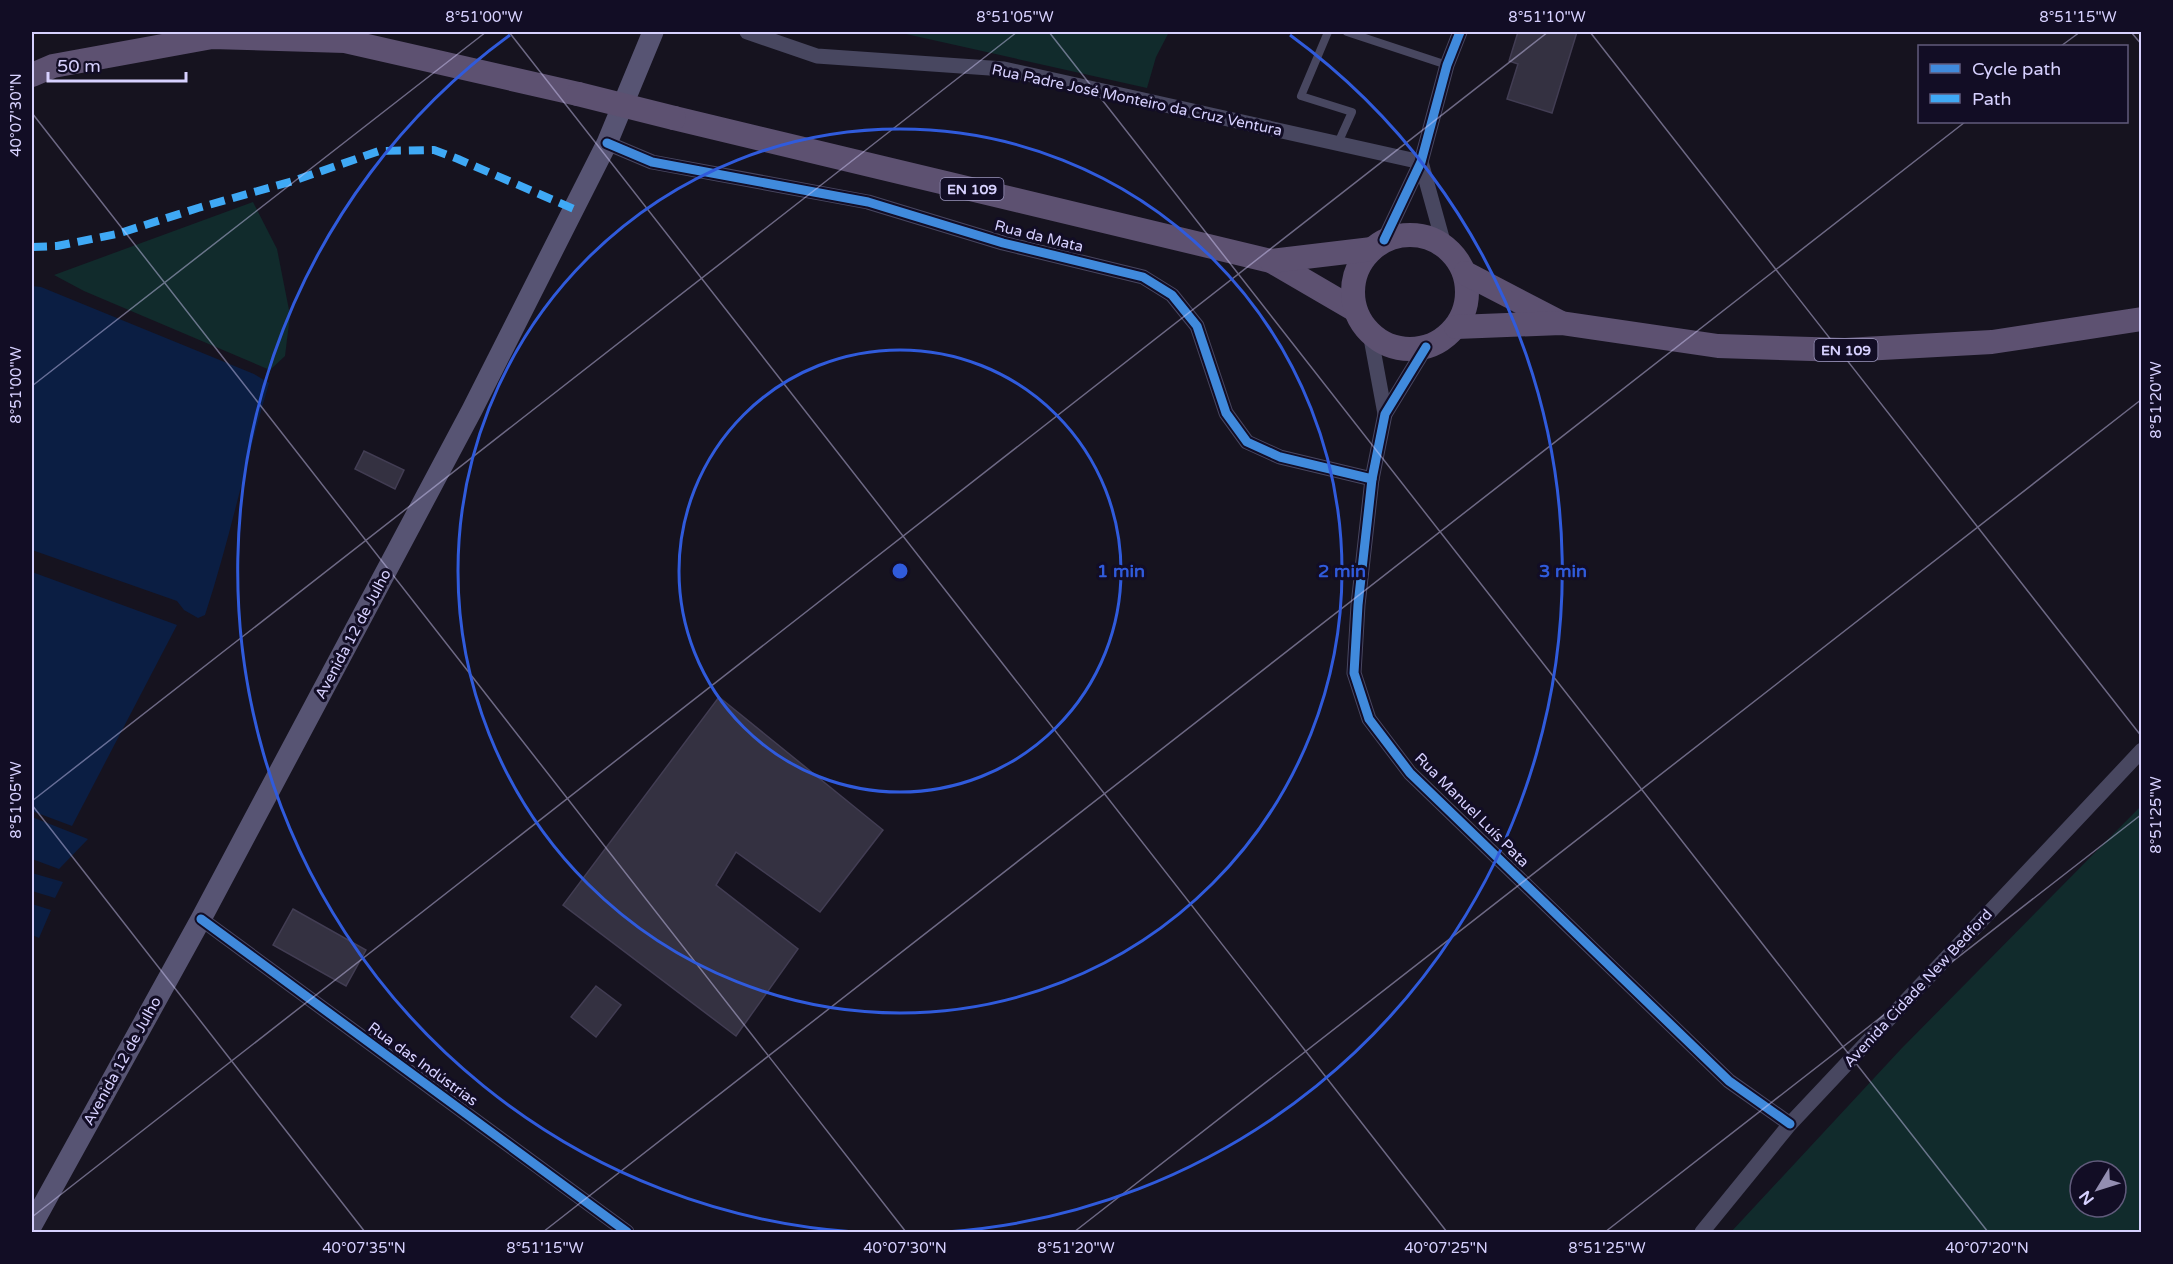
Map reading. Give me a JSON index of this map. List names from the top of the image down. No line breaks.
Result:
{"streets":{"main road":["EN 109","Avenida 12 de Julho"],"street":["Rua Padre José Monteiro da Cruz Ventura","Rua da Mata","Rua Manuel Luís Pata","Avenida Cidade New Bedford","Rua das Indústrias"]},"crossings":[["Rua da Mata","Avenida 12 de Julho"],["Rua da Mata","Rua Manuel Luís Pata"],["Avenida 12 de Julho","Rua das Indústrias"],["Rua Manuel Luís Pata","Avenida Cidade New Bedford"]],"legend":["Cycle path","Path"],"scale_bar":"50 m","north":"bottom left","coordinates":["8°51'00\"W","8°51'05\"W","8°51'10\"W","8°51'15\"W","40°07'30\"N","8°51'20\"W","8°51'25\"W","40°07'35\"N","40°07'25\"N","40°07'20\"N"],"rings":["1 min","2 min","3 min"]}
